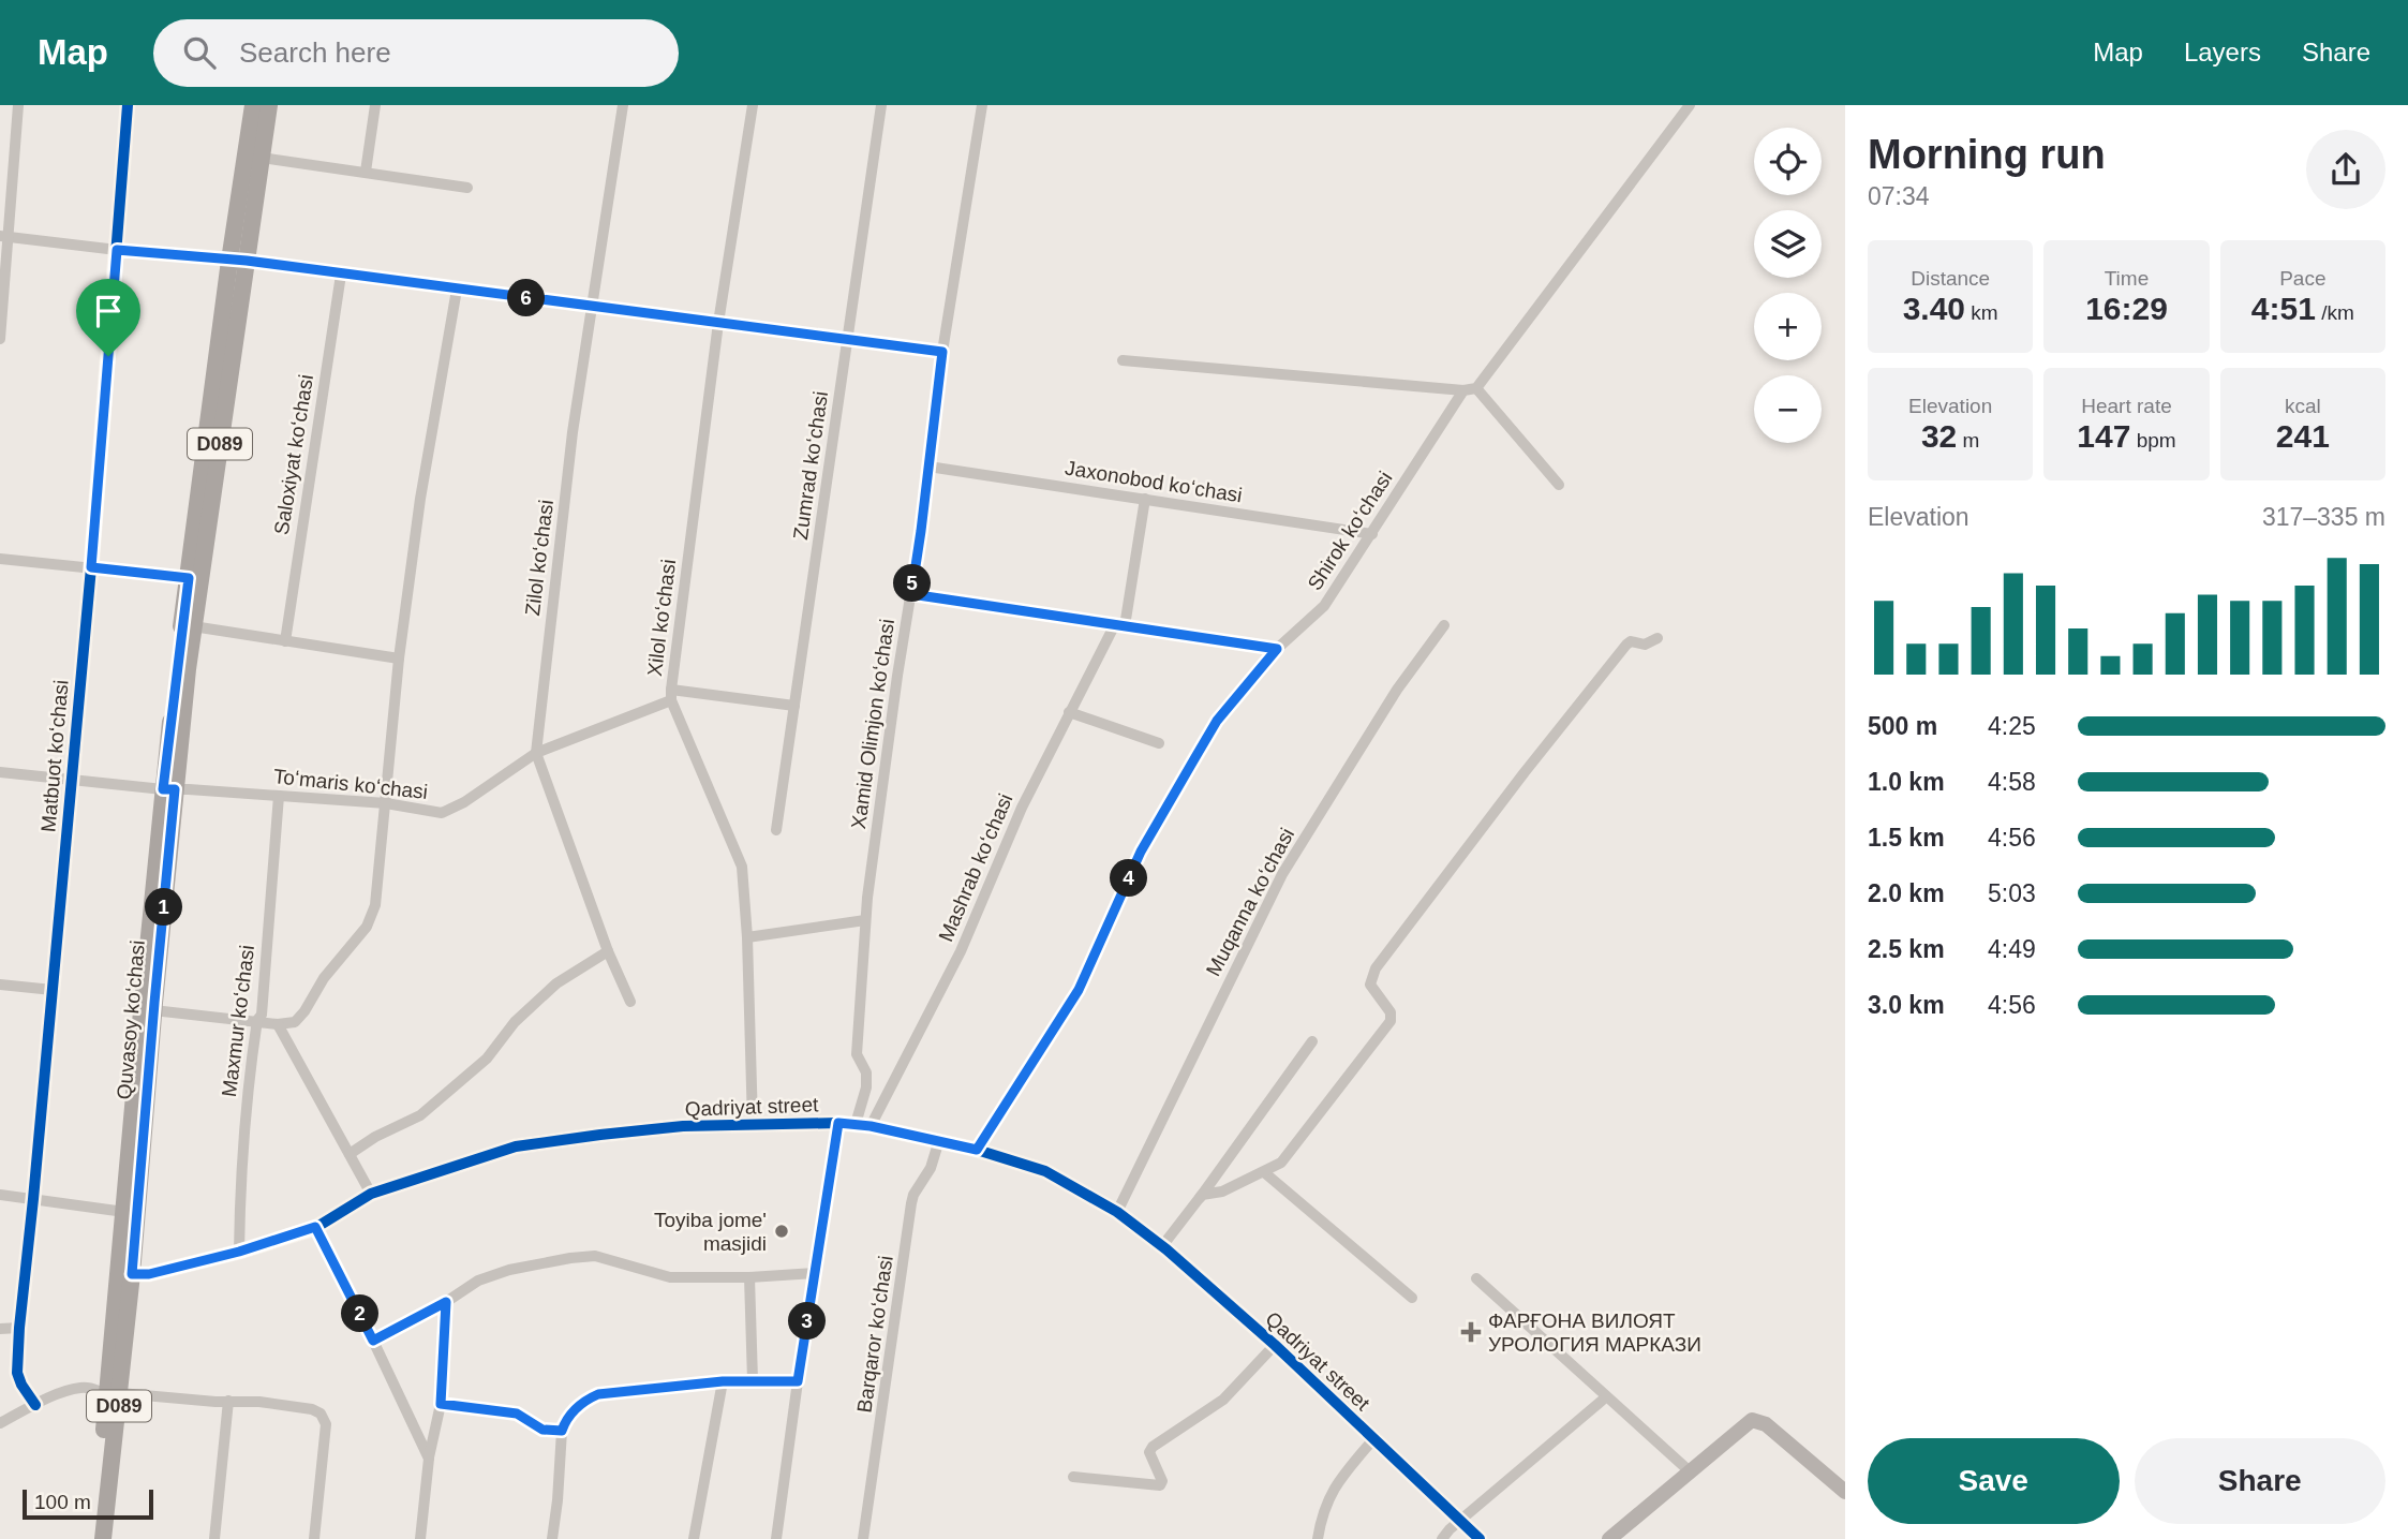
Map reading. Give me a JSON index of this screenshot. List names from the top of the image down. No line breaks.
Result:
{"streets":{"main road":["D089","Quvasoy koʻchasi"],"street":["Saloxiyat koʻchasi","Zumrad koʻchasi","Jaxonobod koʻchasi","Shirok koʻchasi","Zilol koʻchasi","Xilol koʻchasi","Xamid Olimjon koʻchasi","Matbuot koʻchasi","Toʻmaris koʻchasi","Mashrab koʻchasi","Muqanna koʻchasi","Maxmur koʻchasi","Qadriyat street","Barqaror koʻchasi"]},"crossings":[["Jaxonobod koʻchasi","Shirok koʻchasi"],["Jaxonobod koʻchasi","Xamid Olimjon koʻchasi"],["Jaxonobod koʻchasi","Mashrab koʻchasi"],["Shirok koʻchasi","Qadriyat street"],["Zilol koʻchasi","Toʻmaris koʻchasi"],["Xilol koʻchasi","Toʻmaris koʻchasi"],["Xilol koʻchasi","Qadriyat street"],["Xamid Olimjon koʻchasi","Mashrab koʻchasi"],["Xamid Olimjon koʻchasi","Qadriyat street"],["Matbuot koʻchasi","Toʻmaris koʻchasi"],["Toʻmaris koʻchasi","Quvasoy koʻchasi"],["Toʻmaris koʻchasi","Maxmur koʻchasi"],["Mashrab koʻchasi","Qadriyat street"],["Muqanna koʻchasi","Qadriyat street"],["Quvasoy koʻchasi","Qadriyat street"],["Maxmur koʻchasi","Qadriyat street"],["Qadriyat street","Barqaror koʻchasi"]],"places":{"other":["Toyiba jome' masjidi"],"health":["ФАРҒОНА ВИЛОЯТ УРОЛОГИЯ МАРКАЗИ"]},"scale_bar":"100 m","page":{"header":"Map","search":"Search here","nav":["Map","Layers","Share"],"heading":["Morning run","07:34"],"map_buttons":["+","−"],"stats":[["Distance","3.40 km"],["Time","16:29"],["Pace","4:51 /km"],["Elevation","32 m"],["Heart rate","147 bpm"],["kcal","241"]],"pins":["6","5","4","1","2","3"],"chart":["Elevation","317–335 m"],"list":[{"name":"500 m","note":"4:25"},{"name":"1.0 km","note":"4:58"},{"name":"1.5 km","note":"4:56"},{"name":"2.0 km","note":"5:03"},{"name":"2.5 km","note":"4:49"},{"name":"3.0 km","note":"4:56"}],"buttons":["Save","Share"],"scale":"100 m"}}
